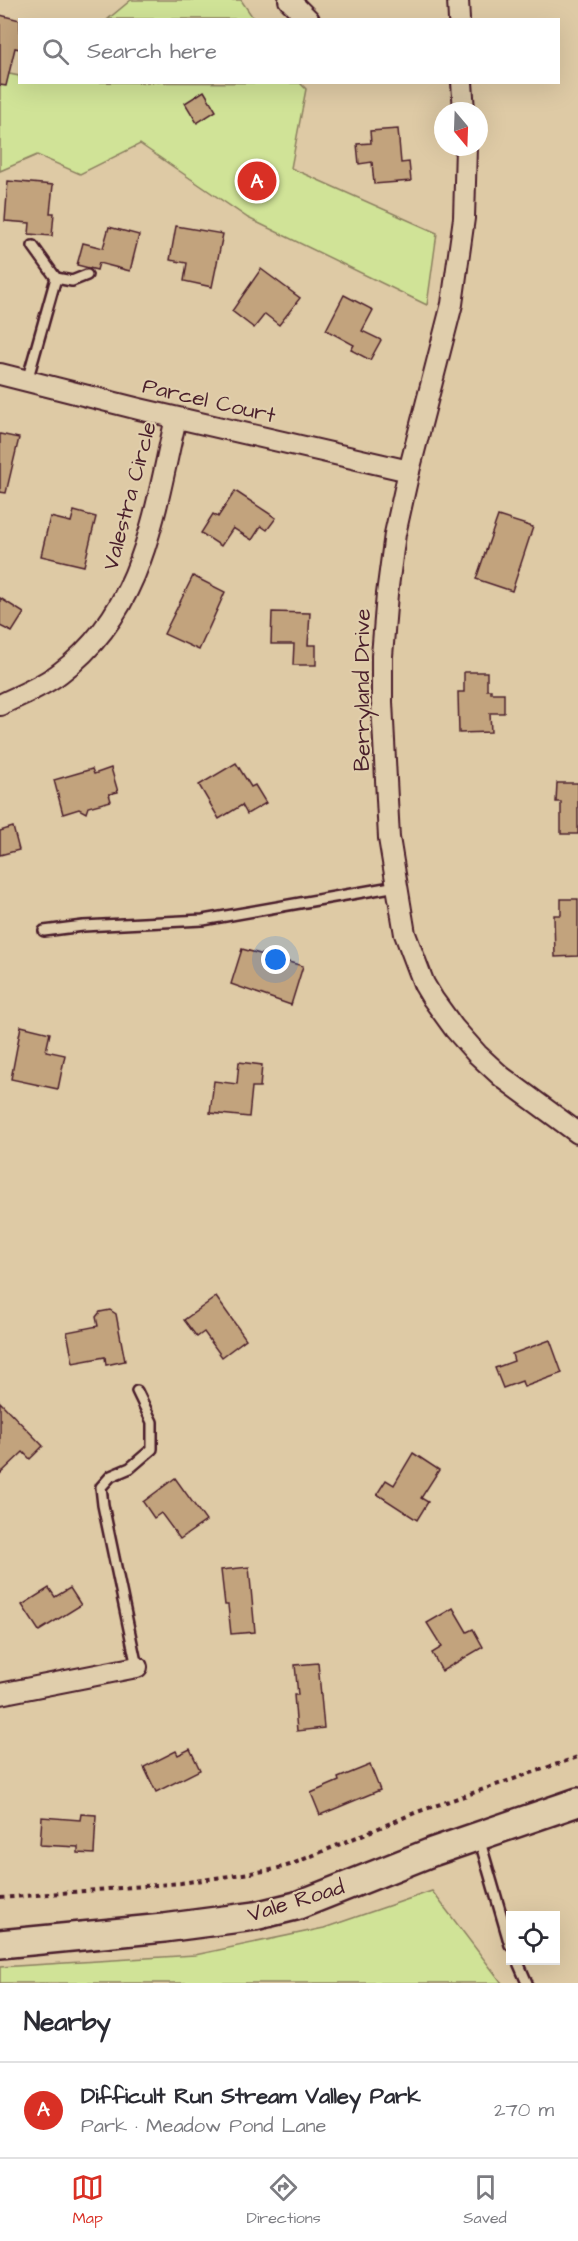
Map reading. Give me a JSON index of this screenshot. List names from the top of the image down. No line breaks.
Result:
{"streets":{"main road":["Vale Road"],"street":["Parcel Court","Valestra Circle","Berryland Drive"]},"crossings":[["Parcel Court","Valestra Circle"],["Parcel Court","Berryland Drive"]],"north":"bottom","page":{"search":"Search here","pins":"A","heading":"Nearby","list":[{"mark":"A","name":"Difficult Run Stream Valley Park","note":"Park · Meadow Pond Lane","value":"270 m"}],"nav":["Map","Directions","Saved"]}}
